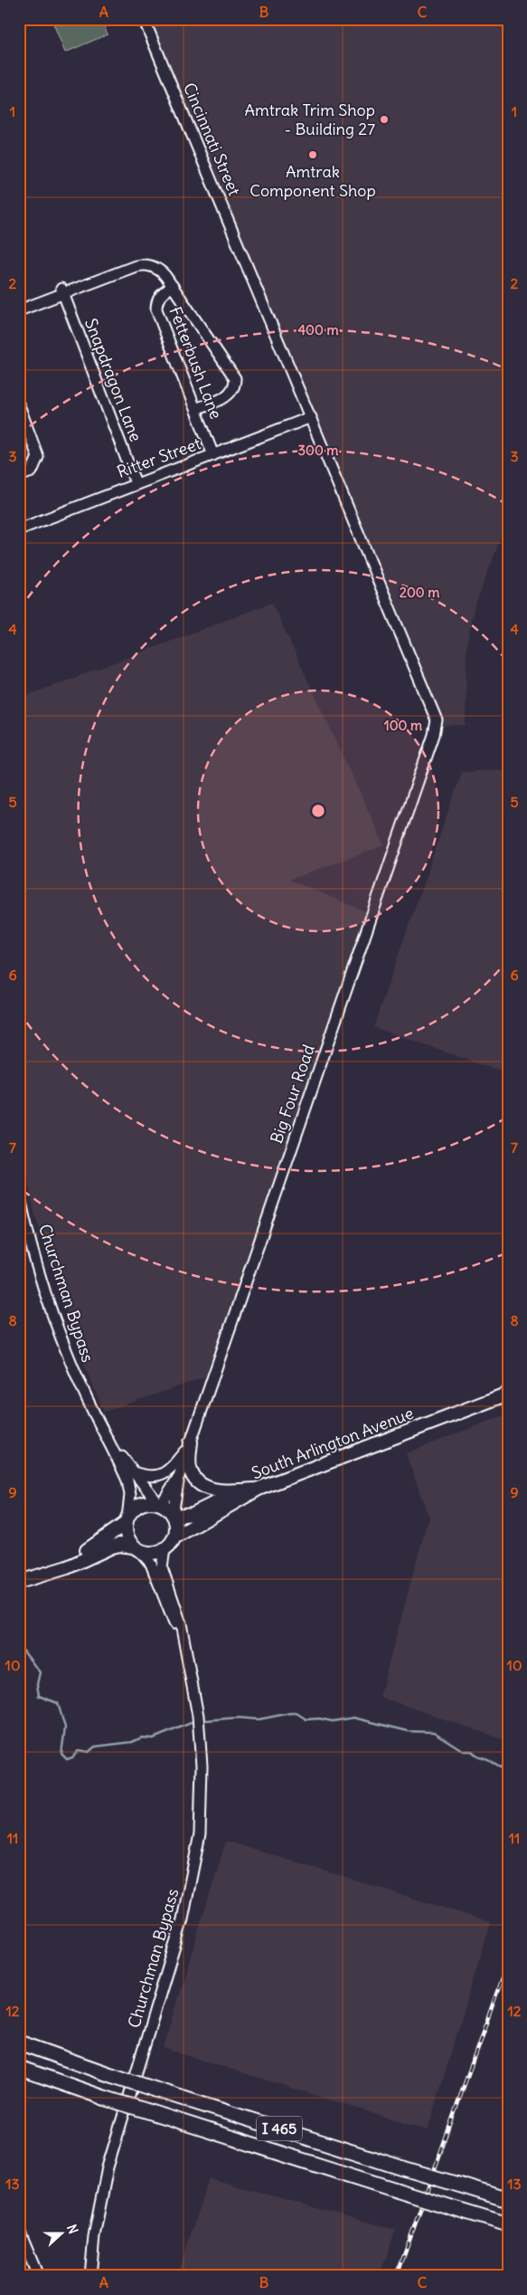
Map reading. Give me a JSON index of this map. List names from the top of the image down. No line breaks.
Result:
{"streets":{"highway":["I 465"],"main road":["South Arlington Avenue"],"street":["Cincinnati Street","Fetterbush Lane","Snapdragon Lane","Ritter Street","Big Four Road","Churchman Bypass"]},"crossings":[["Cincinnati Street","Ritter Street"],["Cincinnati Street","Big Four Road"],["Fetterbush Lane","Ritter Street"],["Snapdragon Lane","Ritter Street"],["Big Four Road","Churchman Bypass"],["Big Four Road","South Arlington Avenue"],["Churchman Bypass","South Arlington Avenue"]],"places":["Amtrak Trim Shop - Building 27","Amtrak Component Shop"],"north":"right","grid":{"columns":["A","B","C"],"rows":["1","2","3","4","5","6","7","8","9","10","11","12","13"]},"rings":["400 m","300 m","200 m","100 m"]}
